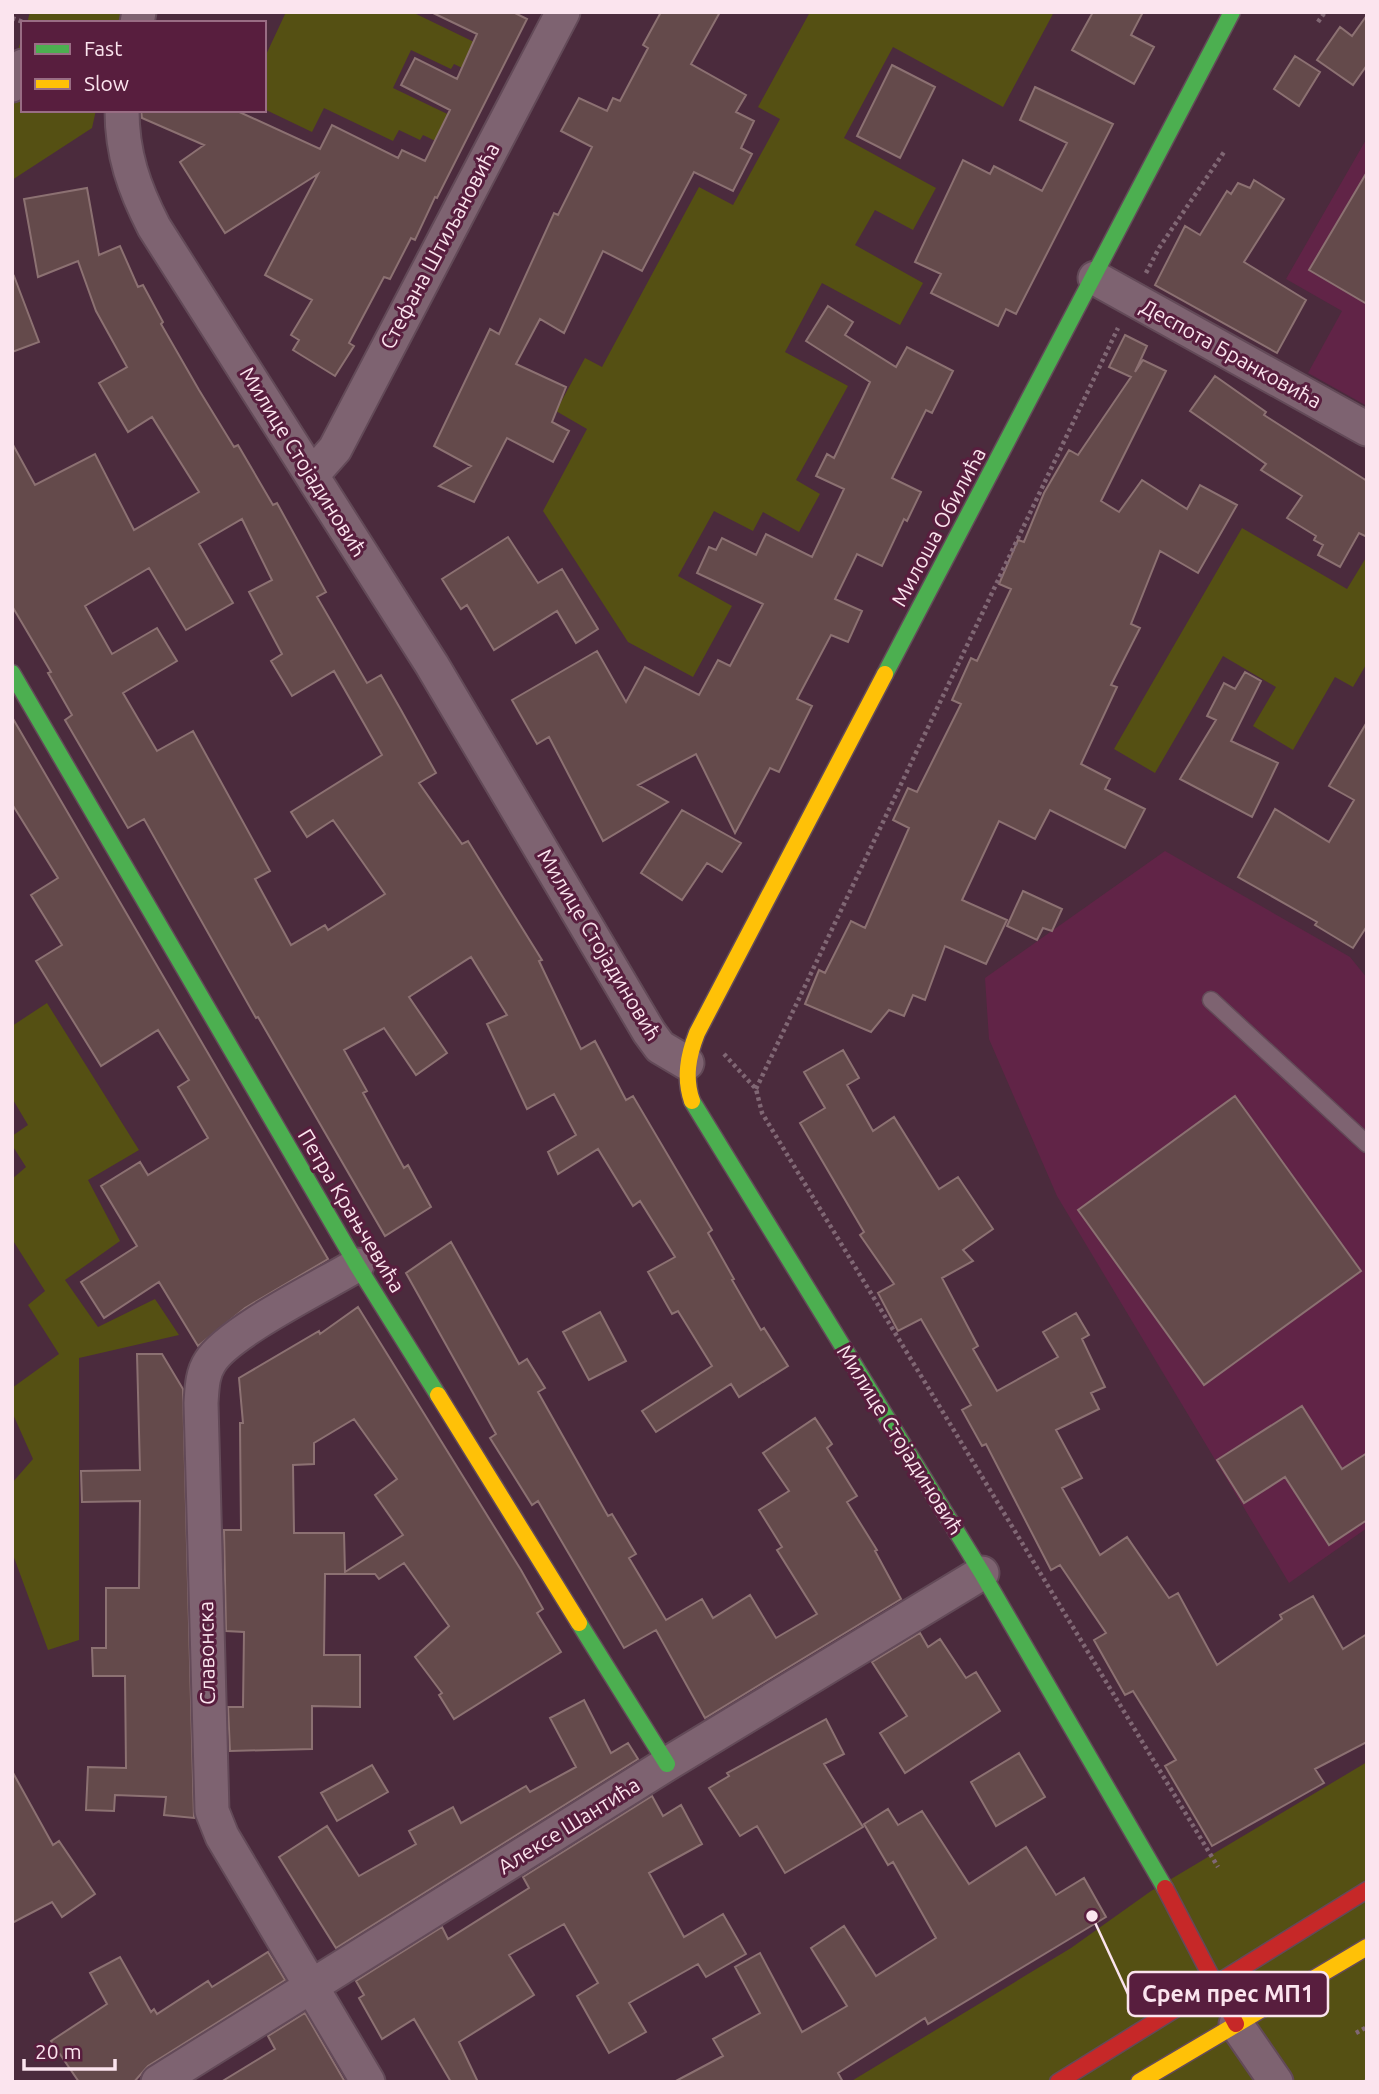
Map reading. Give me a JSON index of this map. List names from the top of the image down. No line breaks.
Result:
{"streets":{"street":["Стефана Штиљановића","Деспота Бранковића","Милице Стојадиновић","Милоша Обилића","Петра Крањчевића","Славонска","Алексе Шантића"]},"crossings":[["Стефана Штиљановића","Милице Стојадиновић"],["Деспота Бранковића","Милоша Обилића"],["Милице Стојадиновић","Милоша Обилића"],["Милице Стојадиновић","Алексе Шантића"],["Петра Крањчевића","Славонска"],["Петра Крањчевића","Алексе Шантића"],["Славонска","Алексе Шантића"]],"places":["Срем прес МП1"],"legend":["Fast","Slow"],"scale_bar":"20 m"}
